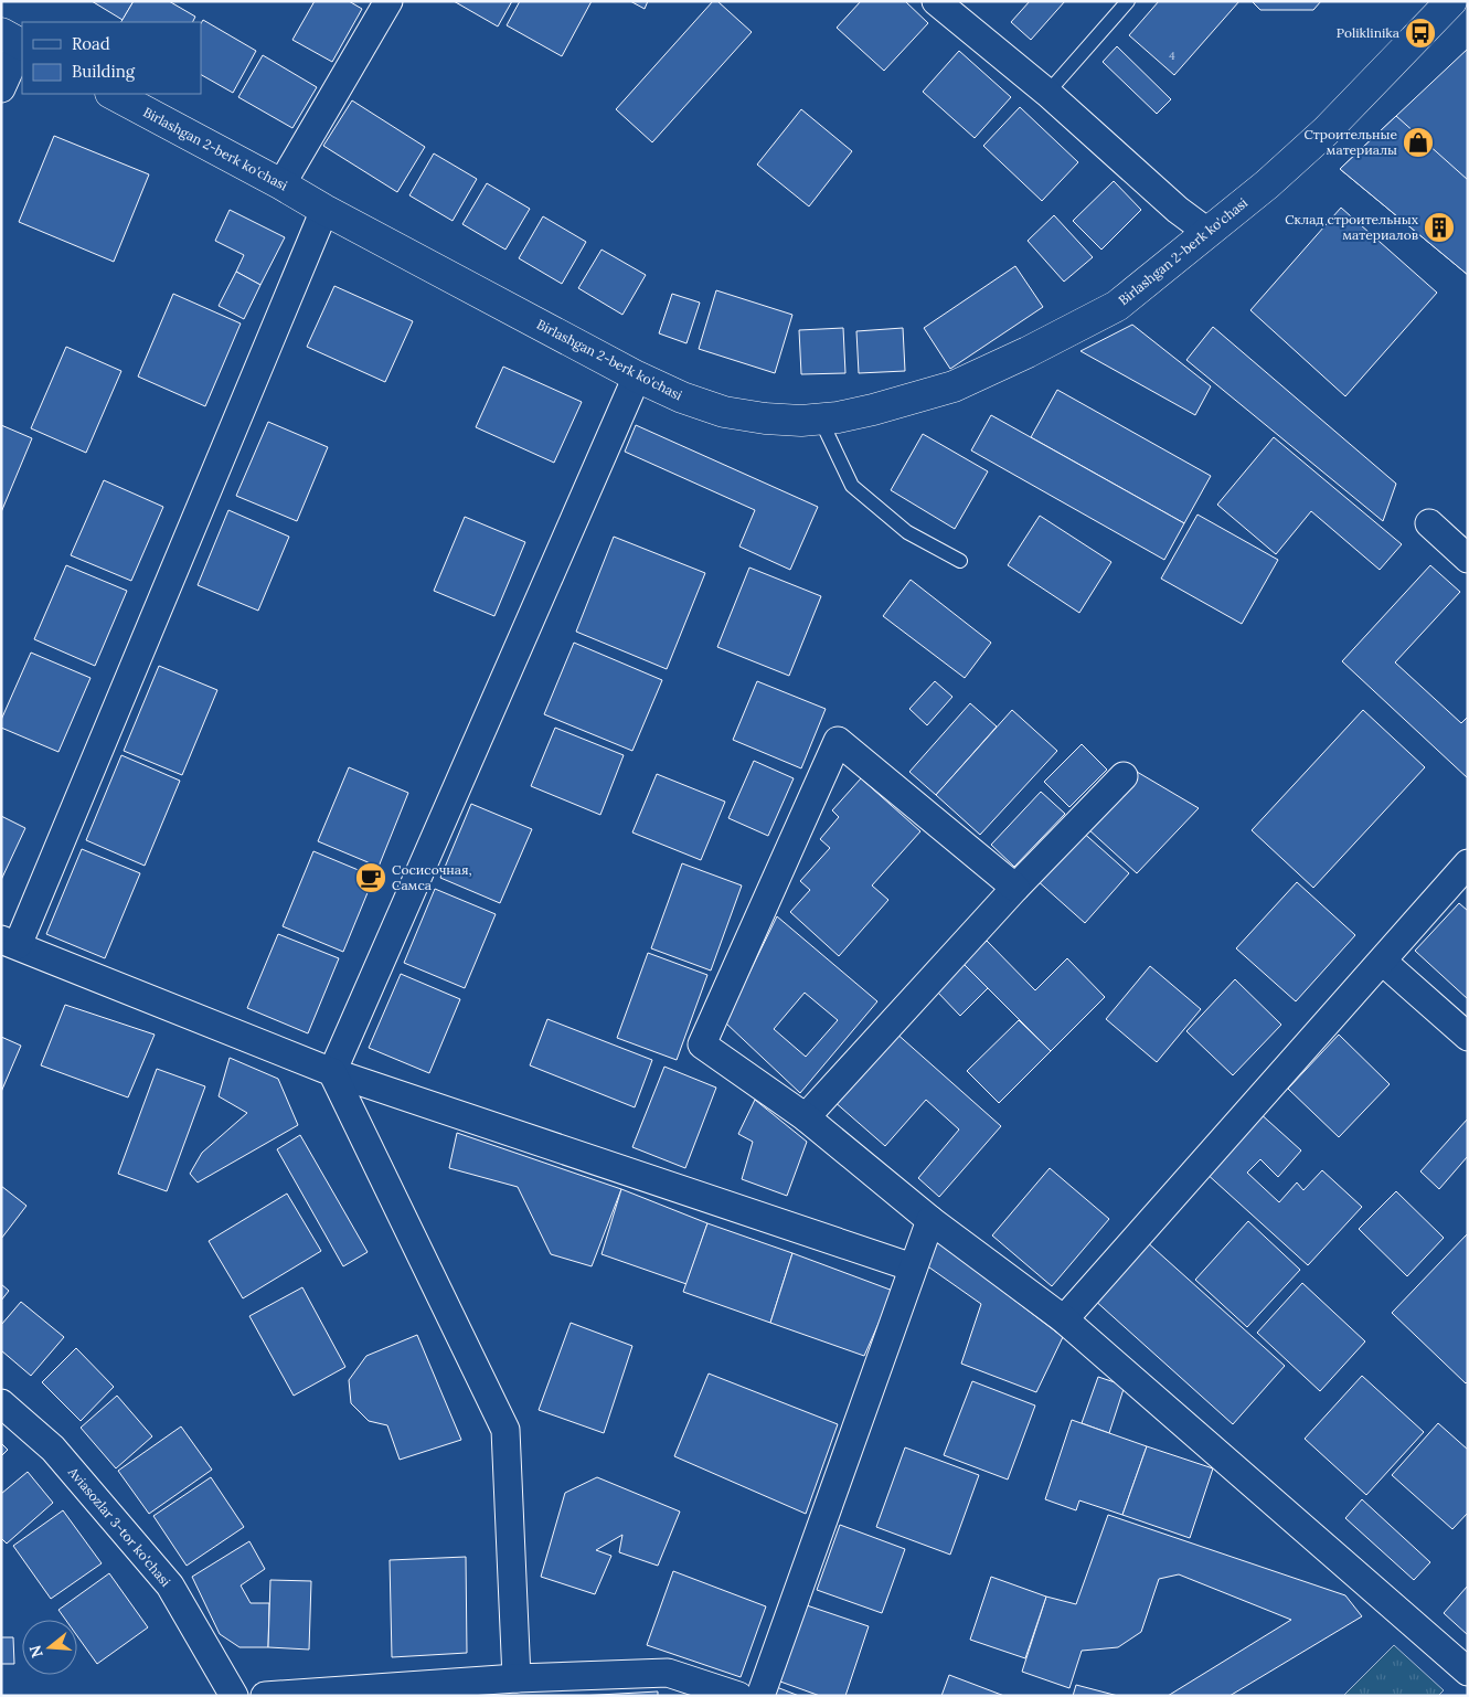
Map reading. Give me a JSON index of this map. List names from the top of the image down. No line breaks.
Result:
{"streets":{"street":["Birlashgan 2-berk ko'chasi","Aviasozlar 3-tor ko'chasi"]},"places":{"bus stop":["Poliklinika"],"shop":["Строительные материалы"],"building":["Склад строительных материалов"],"cafe":["Сосисочная, Самса"]},"house_numbers":["4"],"legend":["Road","Building"],"north":"left"}
